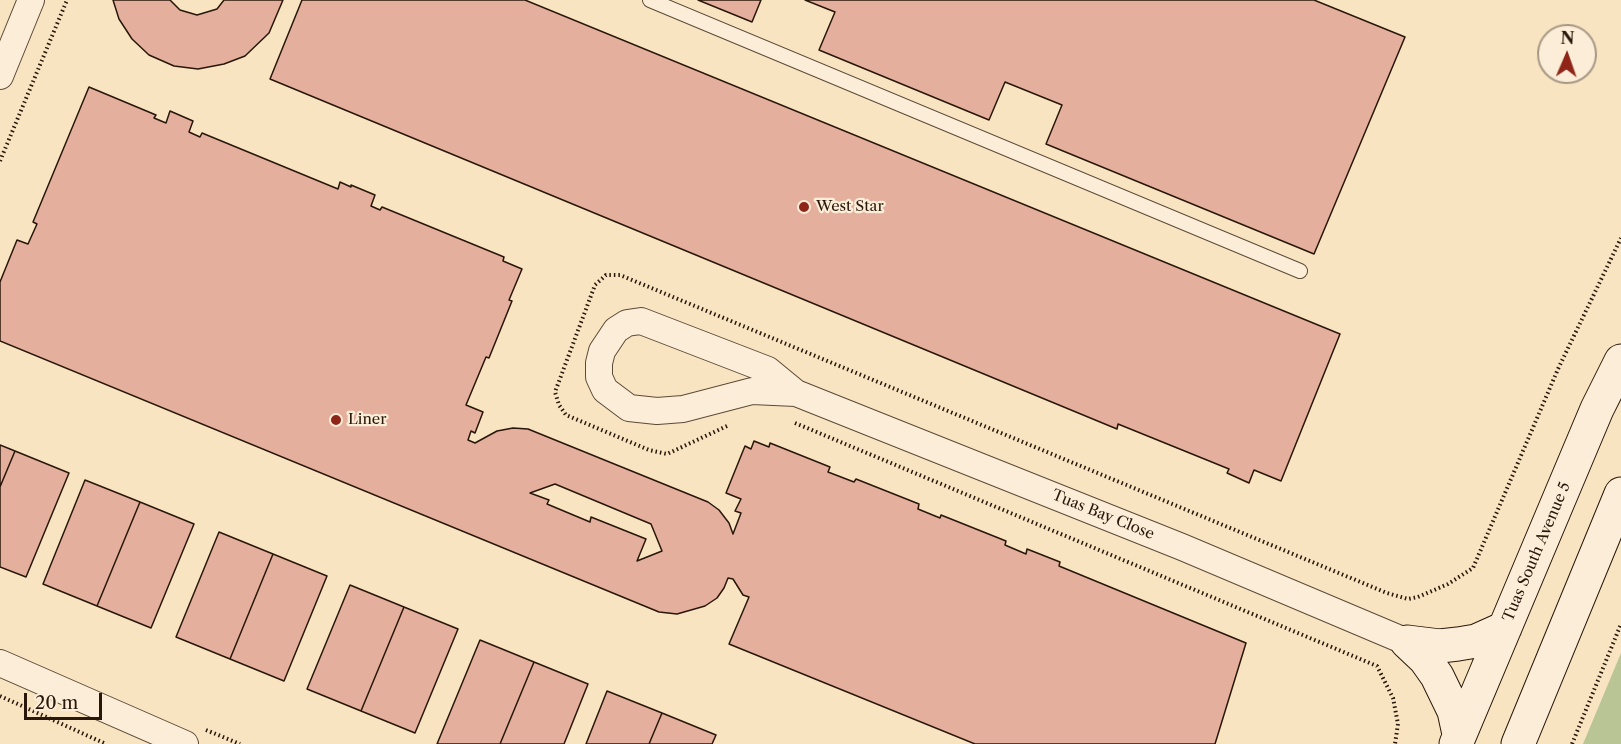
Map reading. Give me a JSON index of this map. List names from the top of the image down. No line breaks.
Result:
{"streets":{"street":["Tuas Bay Close","Tuas South Avenue 5"]},"places":["West Star","Liner"],"scale_bar":"20 m","north":"top"}
